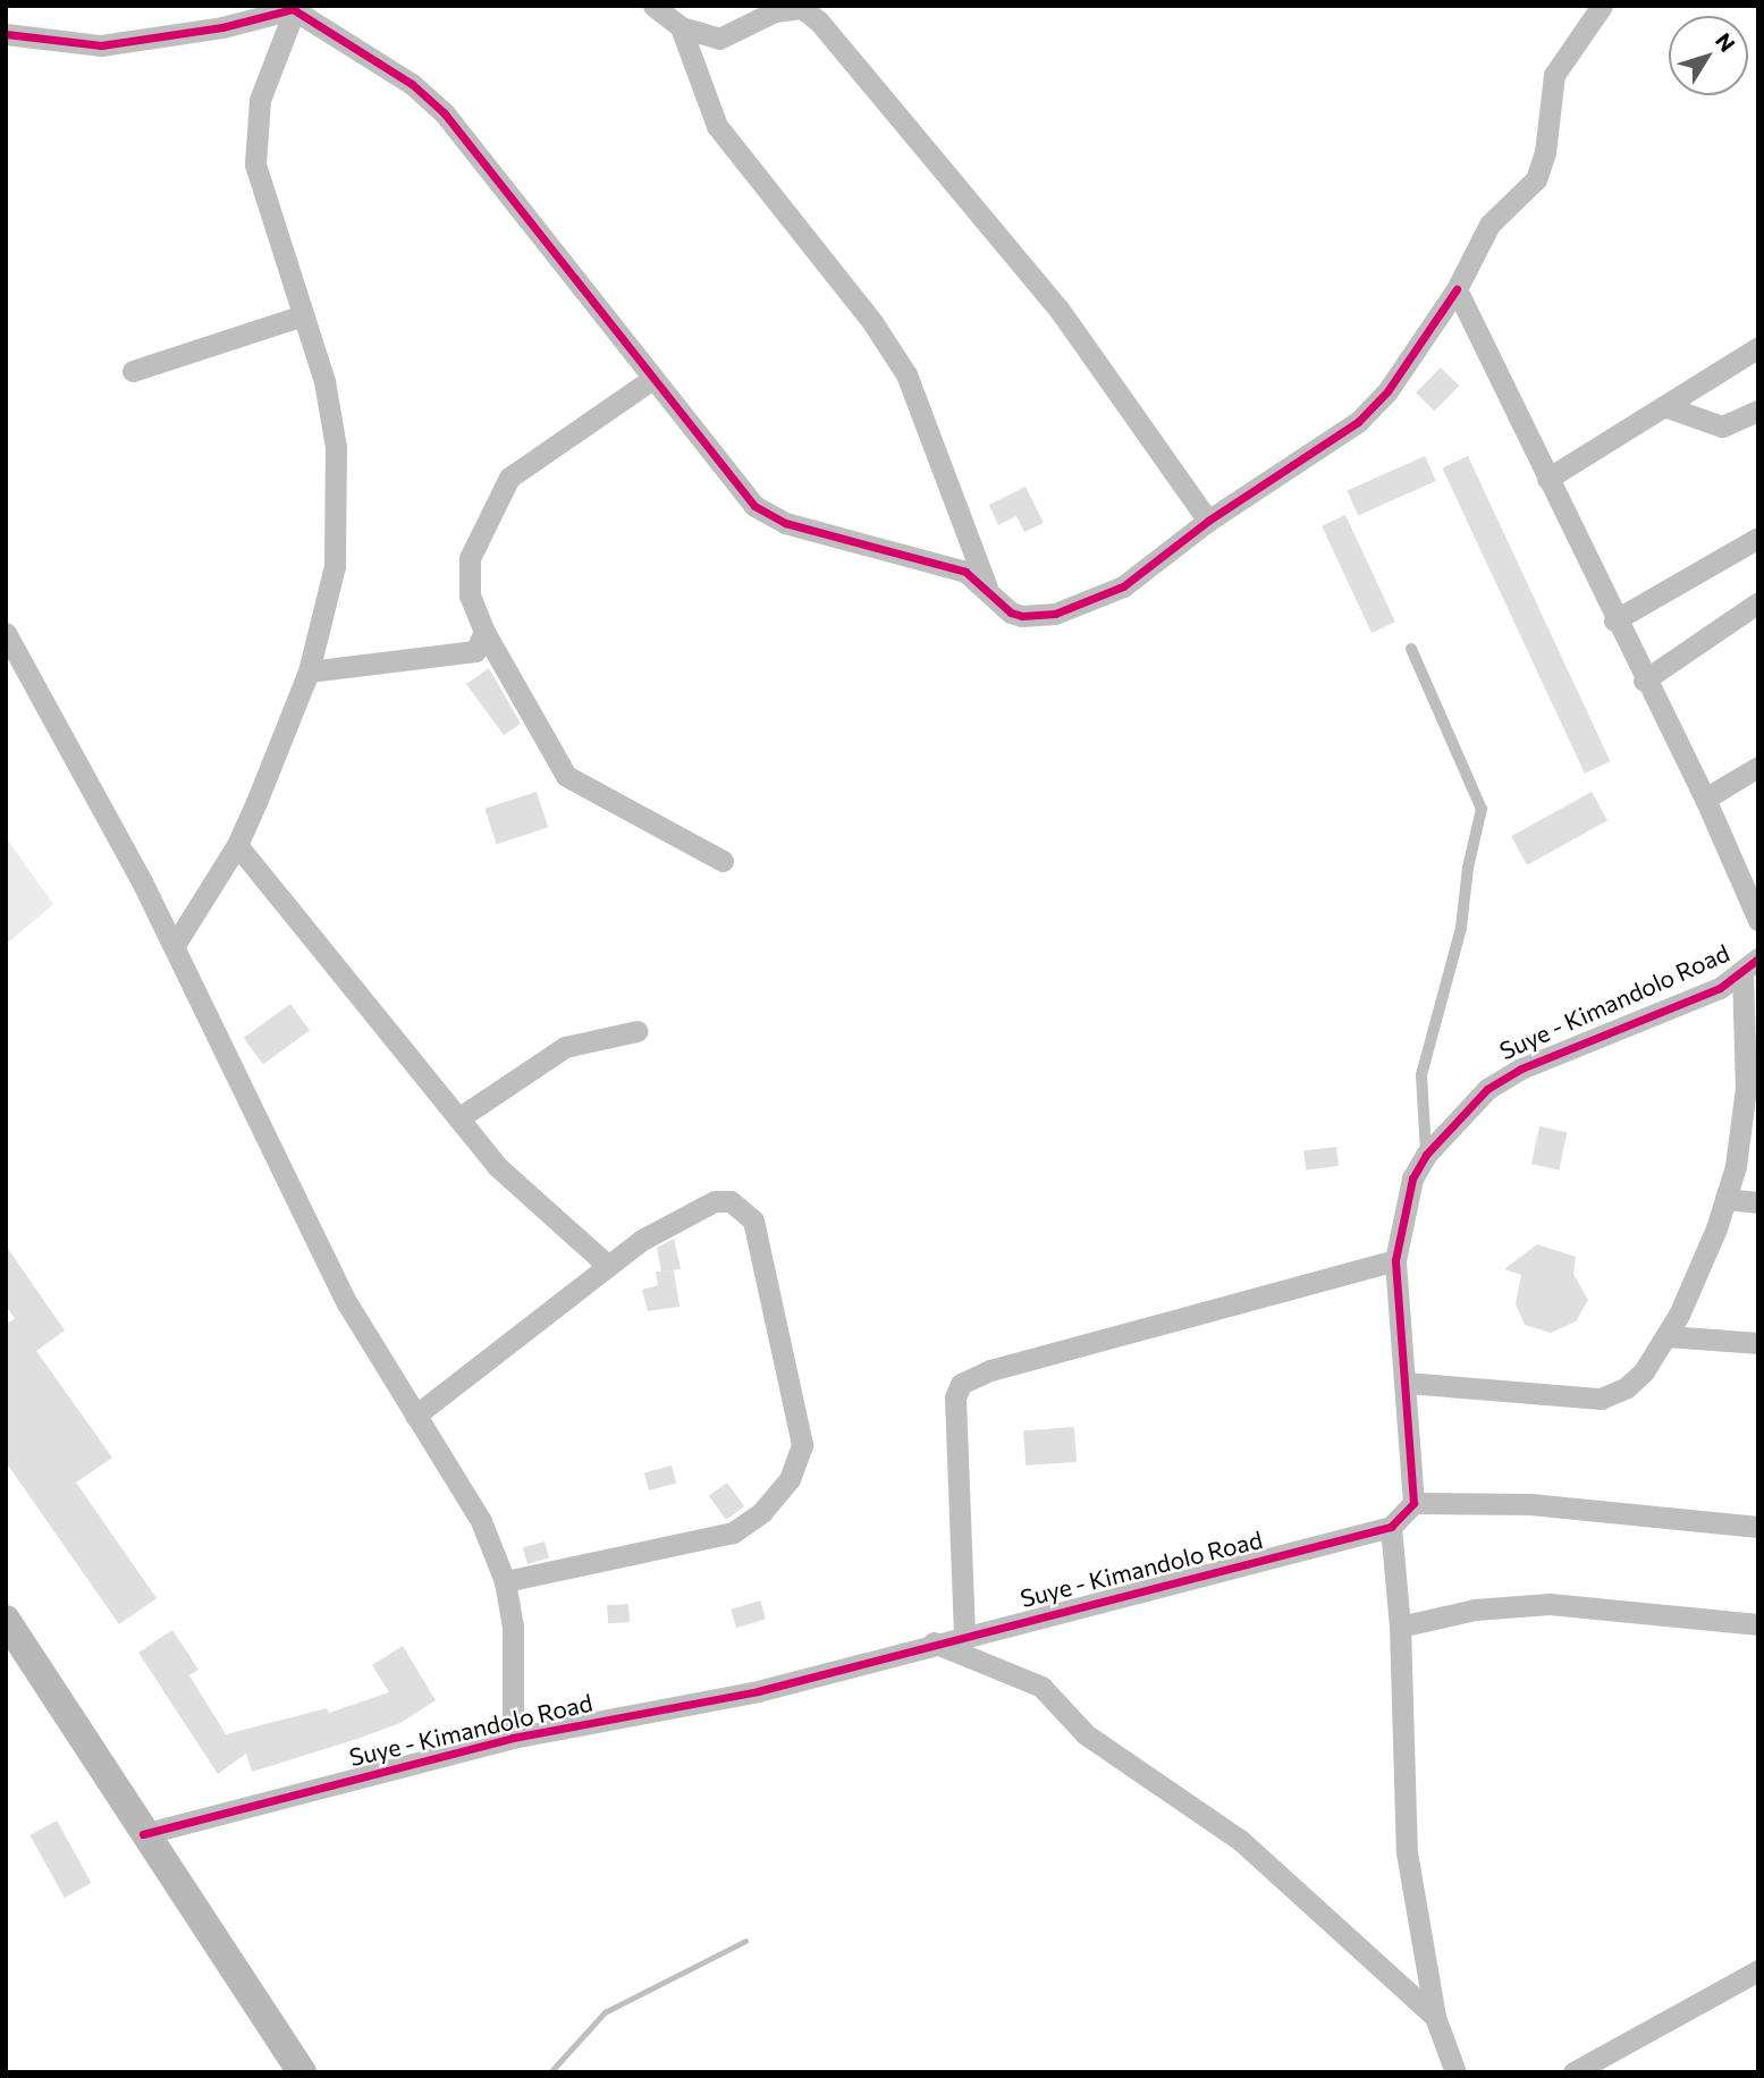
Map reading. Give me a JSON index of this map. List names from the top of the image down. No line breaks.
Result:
{"streets":{"street":["Suye - Kimandolo Road"]},"north":"top right"}
